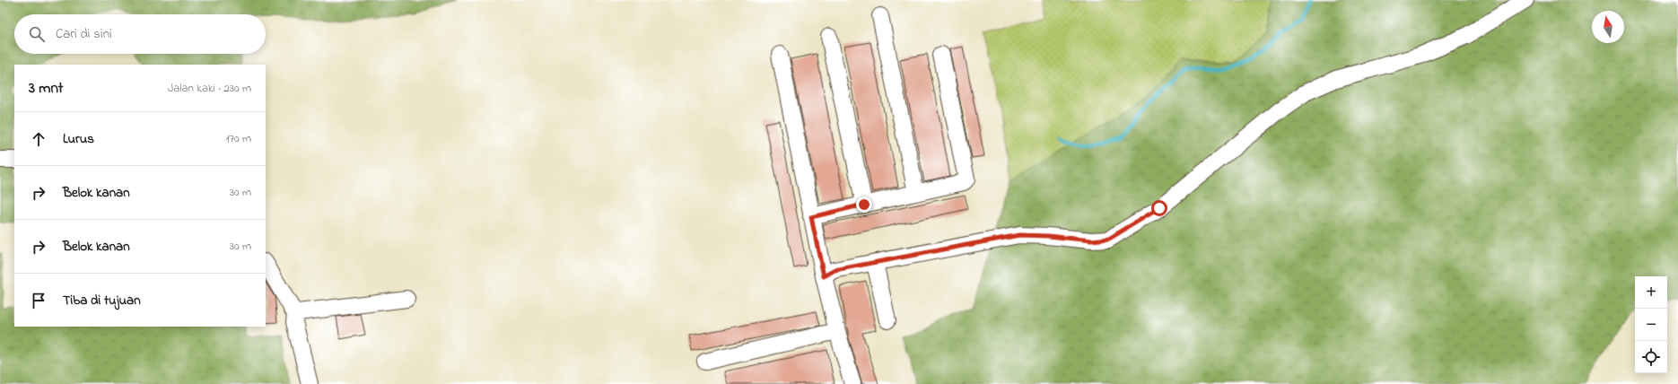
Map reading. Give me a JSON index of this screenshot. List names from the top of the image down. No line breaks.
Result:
{"north":"top","page":{"search":"Cari di sini","heading":["3 mnt","Jalan kaki · 230 m"],"list":[["Lurus","170 m"],["Belok kanan","30 m"],["Belok kanan","30 m"],"Tiba di tujuan"],"map_buttons":["+","−"]}}
